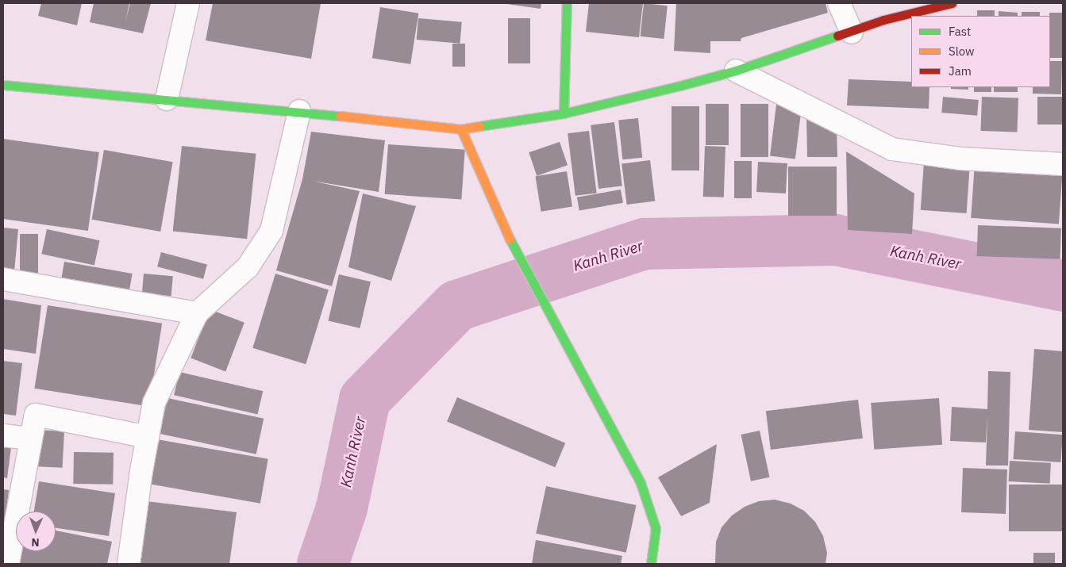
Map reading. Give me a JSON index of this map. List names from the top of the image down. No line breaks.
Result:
{"water":["Kanh River"],"legend":["Fast","Slow","Jam"],"north":"bottom"}
